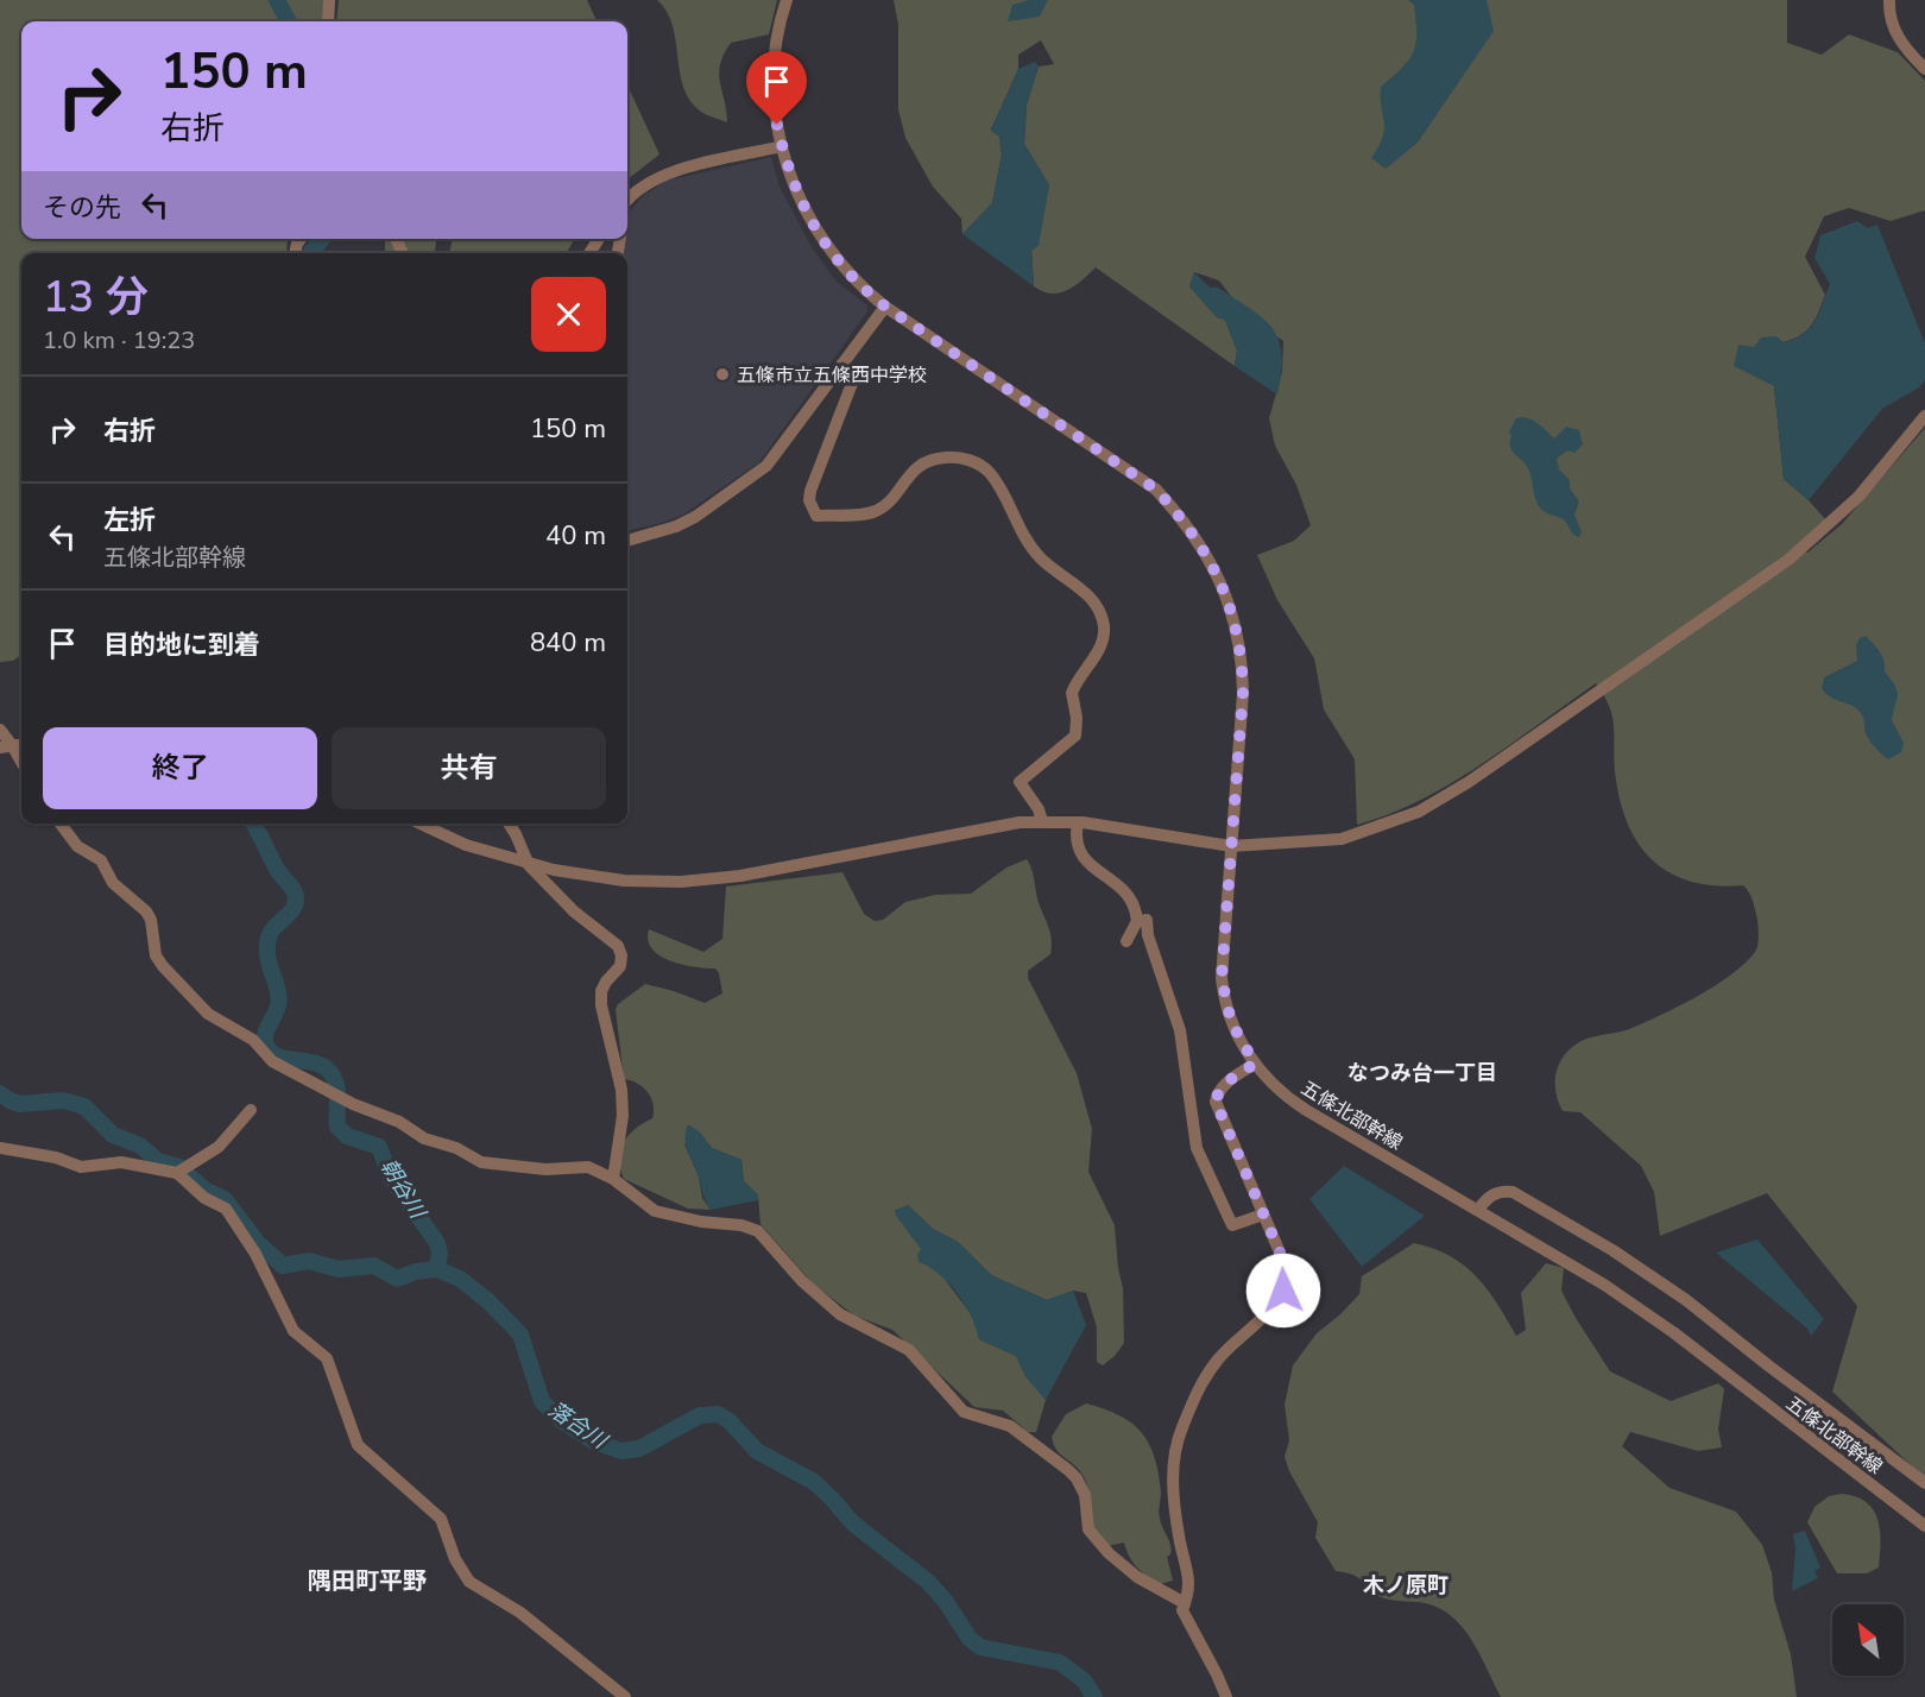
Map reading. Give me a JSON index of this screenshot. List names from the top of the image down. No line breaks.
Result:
{"streets":{"street":["五條北部幹線"]},"districts":["なつみ台一丁目","隅田町平野","木ノ原町"],"water":["朝谷川","落合川"],"places":["五條市立五條西中学校"],"north":"top left","page":{"turn":["150 m","右折"],"then":"その先","heading":["13 分","1.0 km · 19:23"],"list":[{"name":"右折","value":"150 m"},{"name":"左折","note":"五條北部幹線","value":"40 m"},{"name":"目的地に到着","value":"840 m"}],"buttons":["終了","共有"]}}
